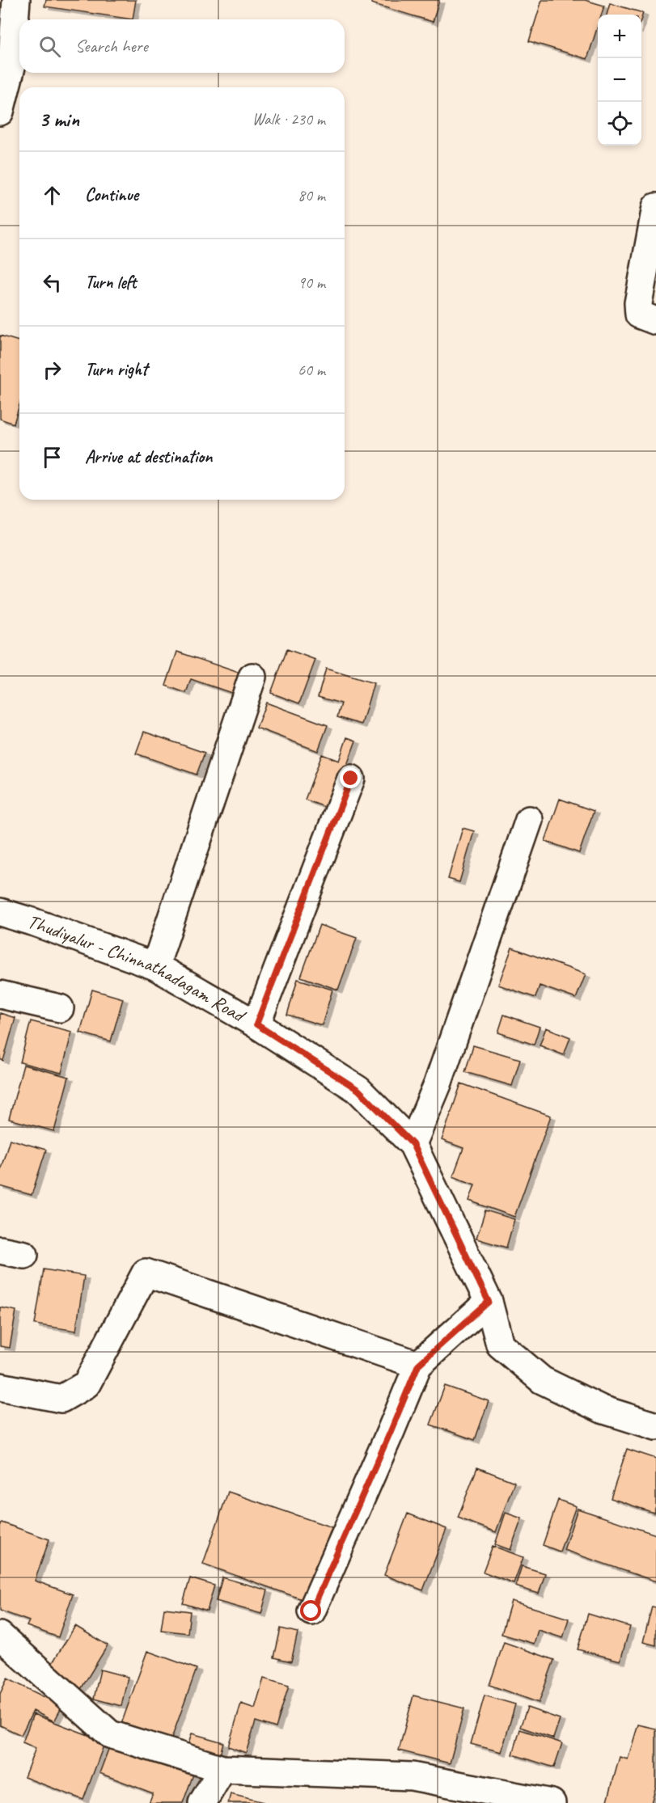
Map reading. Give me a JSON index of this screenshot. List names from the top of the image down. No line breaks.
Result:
{"streets":{"street":["Thudiyalur - Chinnathadagam Road"]},"page":{"map_buttons":["+","−"],"search":"Search here","heading":["3 min","Walk · 230 m"],"list":[["Continue","80 m"],["Turn left","90 m"],["Turn right","60 m"],"Arrive at destination"]}}
